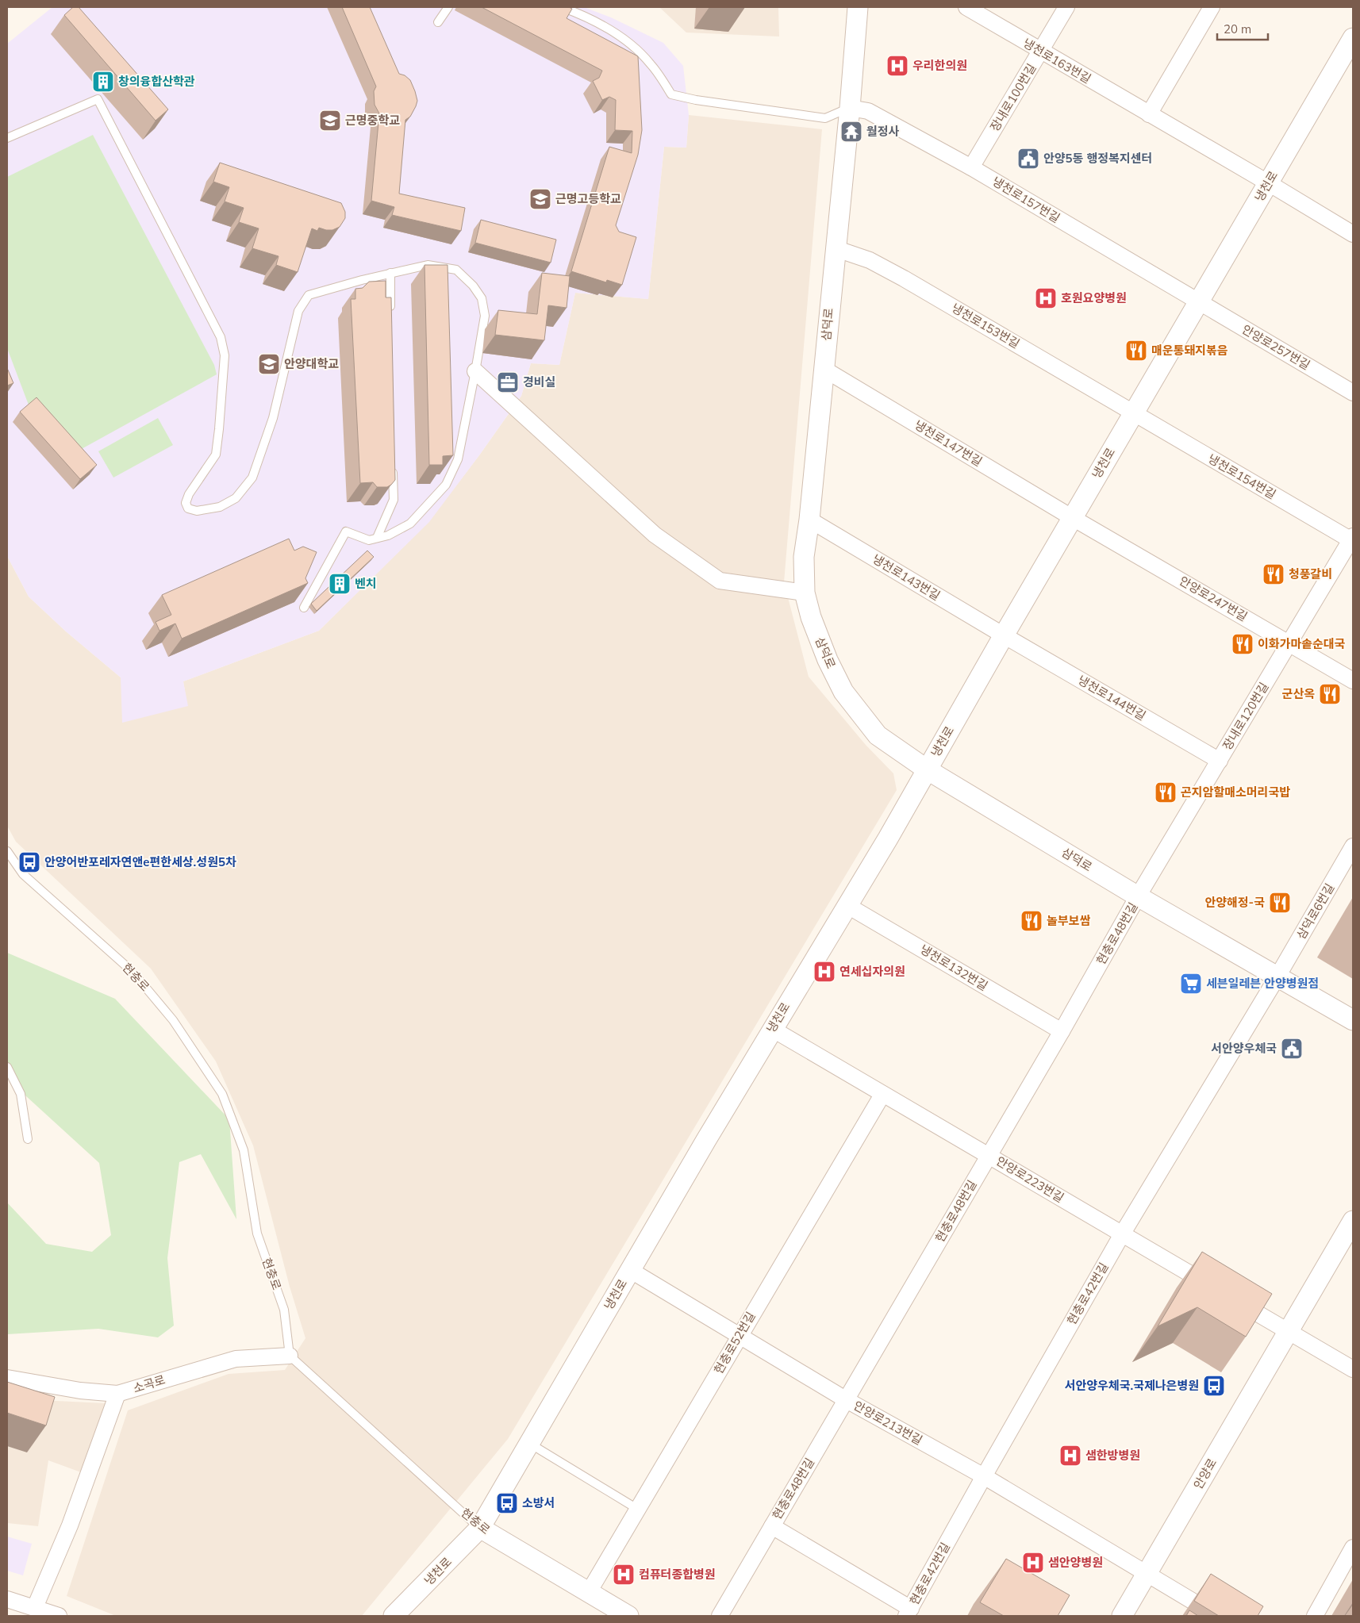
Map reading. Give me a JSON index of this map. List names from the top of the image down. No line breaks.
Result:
{"streets":{"street":["냉천로163번길","장내로100번길","냉천로","냉천로157번길","삼덕로","냉천로153번길","안양로257번길","냉천로147번길","냉천로154번길","냉천로143번길","안양로247번길","냉천로144번길","장내로120번길","삼덕로6번길","현충로48번길","냉천로132번길","현충로","안양로223번길","현충로42번길","현충로52번길","소곡로","안양로213번길","안양로"]},"crossings":[["냉천로163번길","장내로100번길"],["냉천로163번길","냉천로"],["장내로100번길","냉천로157번길"],["냉천로","냉천로157번길"],["냉천로","삼덕로"],["냉천로","냉천로153번길"],["냉천로","안양로257번길"],["냉천로","냉천로147번길"],["냉천로","냉천로154번길"],["냉천로","냉천로143번길"],["냉천로","안양로247번길"],["냉천로","냉천로144번길"],["냉천로","냉천로132번길"],["냉천로","현충로"],["냉천로","안양로223번길"],["냉천로","안양로213번길"],["냉천로157번길","삼덕로"],["냉천로157번길","안양로257번길"],["삼덕로","냉천로153번길"],["삼덕로","냉천로147번길"],["삼덕로","냉천로143번길"],["삼덕로","장내로120번길"],["삼덕로","삼덕로6번길"],["삼덕로","현충로48번길"],["삼덕로","현충로42번길"],["냉천로153번길","냉천로154번길"],["냉천로147번길","안양로247번길"],["냉천로154번길","장내로120번길"],["냉천로143번길","냉천로144번길"],["안양로247번길","장내로120번길"],["냉천로144번길","장내로120번길"],["장내로120번길","현충로48번길"],["삼덕로6번길","현충로42번길"],["현충로48번길","냉천로132번길"],["현충로48번길","안양로223번길"],["현충로48번길","현충로42번길"],["현충로48번길","안양로213번길"],["현충로","현충로52번길"],["현충로","소곡로"],["안양로223번길","현충로42번길"],["안양로223번길","현충로52번길"],["안양로223번길","안양로"],["현충로42번길","안양로213번길"],["현충로52번길","안양로213번길"],["안양로213번길","안양로"]],"places":{"hospital":["우리한의원","호원요양병원","연세십자의원","샘한방병원","샘안양병원","컴퓨터종합병원"],"building":["창의융합산학관","벤치"],"school or university":["근명중학교","근명고등학교","안양대학교"],"temple":["월정사"],"public building":["안양5동 행정복지센터","서안양우체국"],"restaurant":["매운통돼지볶음","청풍갈비","이화가마솥순대국","군산옥","곤지암할매소머리국밥","안양해정-국","놀부보쌈"],"office":["경비실"],"bus stop":["안양어반포레자연앤e편한세상.성원5차","서안양우체국.국제나은병원","소방서"],"supermarket":["세븐일레븐 안양병원점"]},"scale_bar":"20 m"}
